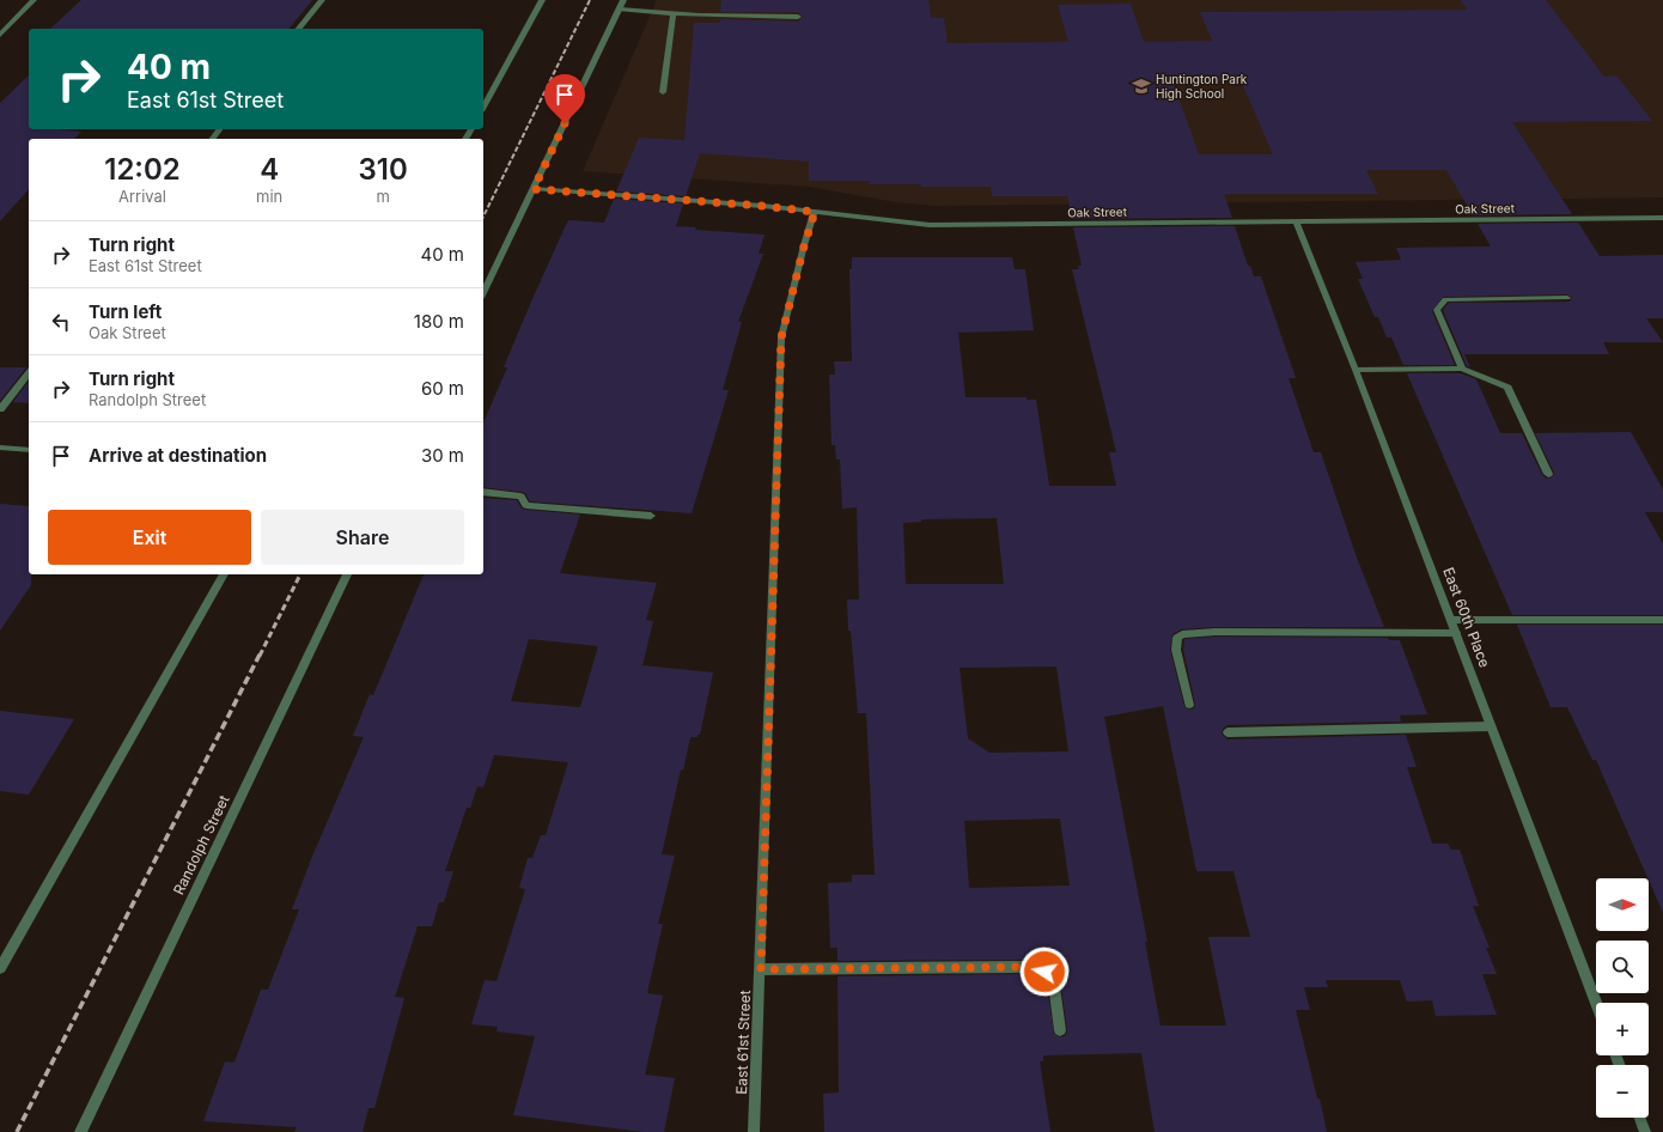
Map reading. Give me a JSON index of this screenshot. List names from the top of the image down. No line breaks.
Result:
{"streets":{"street":["Oak Street","East 60th Place","Randolph Street","East 61st Street"]},"crossings":[["Oak Street","East 60th Place"],["Oak Street","East 61st Street"]],"places":{"school or university":["Huntington Park High School"]},"north":"right","page":{"turn":["40 m","East 61st Street"],"eta":["12:02","Arrival","4","min","310","m"],"list":[{"name":"Turn right","note":"East 61st Street","value":"40 m"},{"name":"Turn left","note":"Oak Street","value":"180 m"},{"name":"Turn right","note":"Randolph Street","value":"60 m"},{"name":"Arrive at destination","value":"30 m"}],"buttons":["Exit","Share"],"map_buttons":["+","−"]}}
